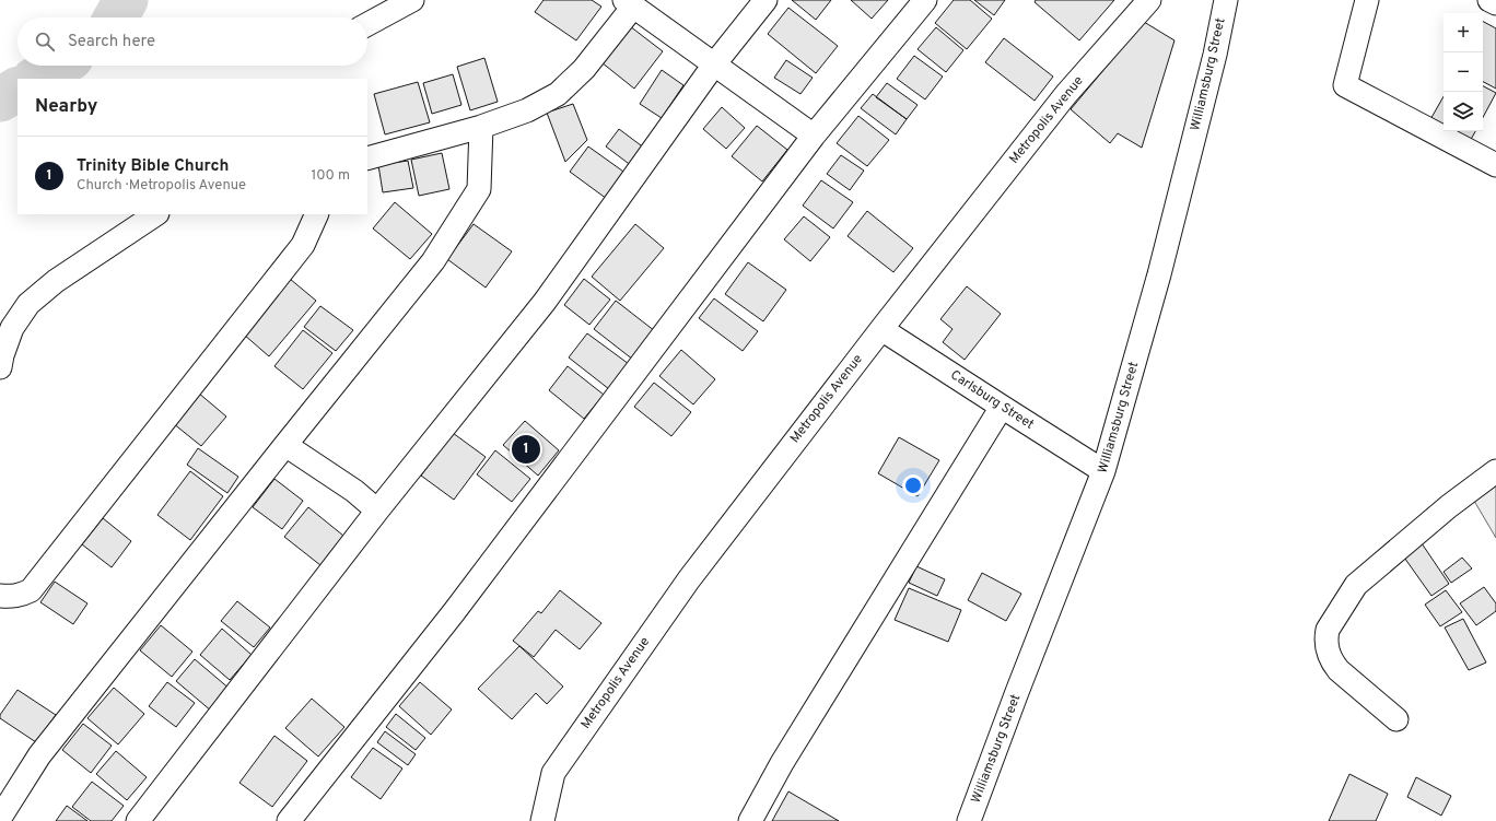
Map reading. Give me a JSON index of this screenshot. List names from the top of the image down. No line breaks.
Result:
{"streets":{"street":["Williamsburg Street","Metropolis Avenue","Carlsburg Street"]},"crossings":[["Williamsburg Street","Carlsburg Street"],["Metropolis Avenue","Carlsburg Street"]],"page":{"map_buttons":["+","−"],"search":"Search here","heading":"Nearby","list":[{"mark":"1","name":"Trinity Bible Church","note":"Church · Metropolis Avenue","value":"100 m"}],"pins":"1"}}
